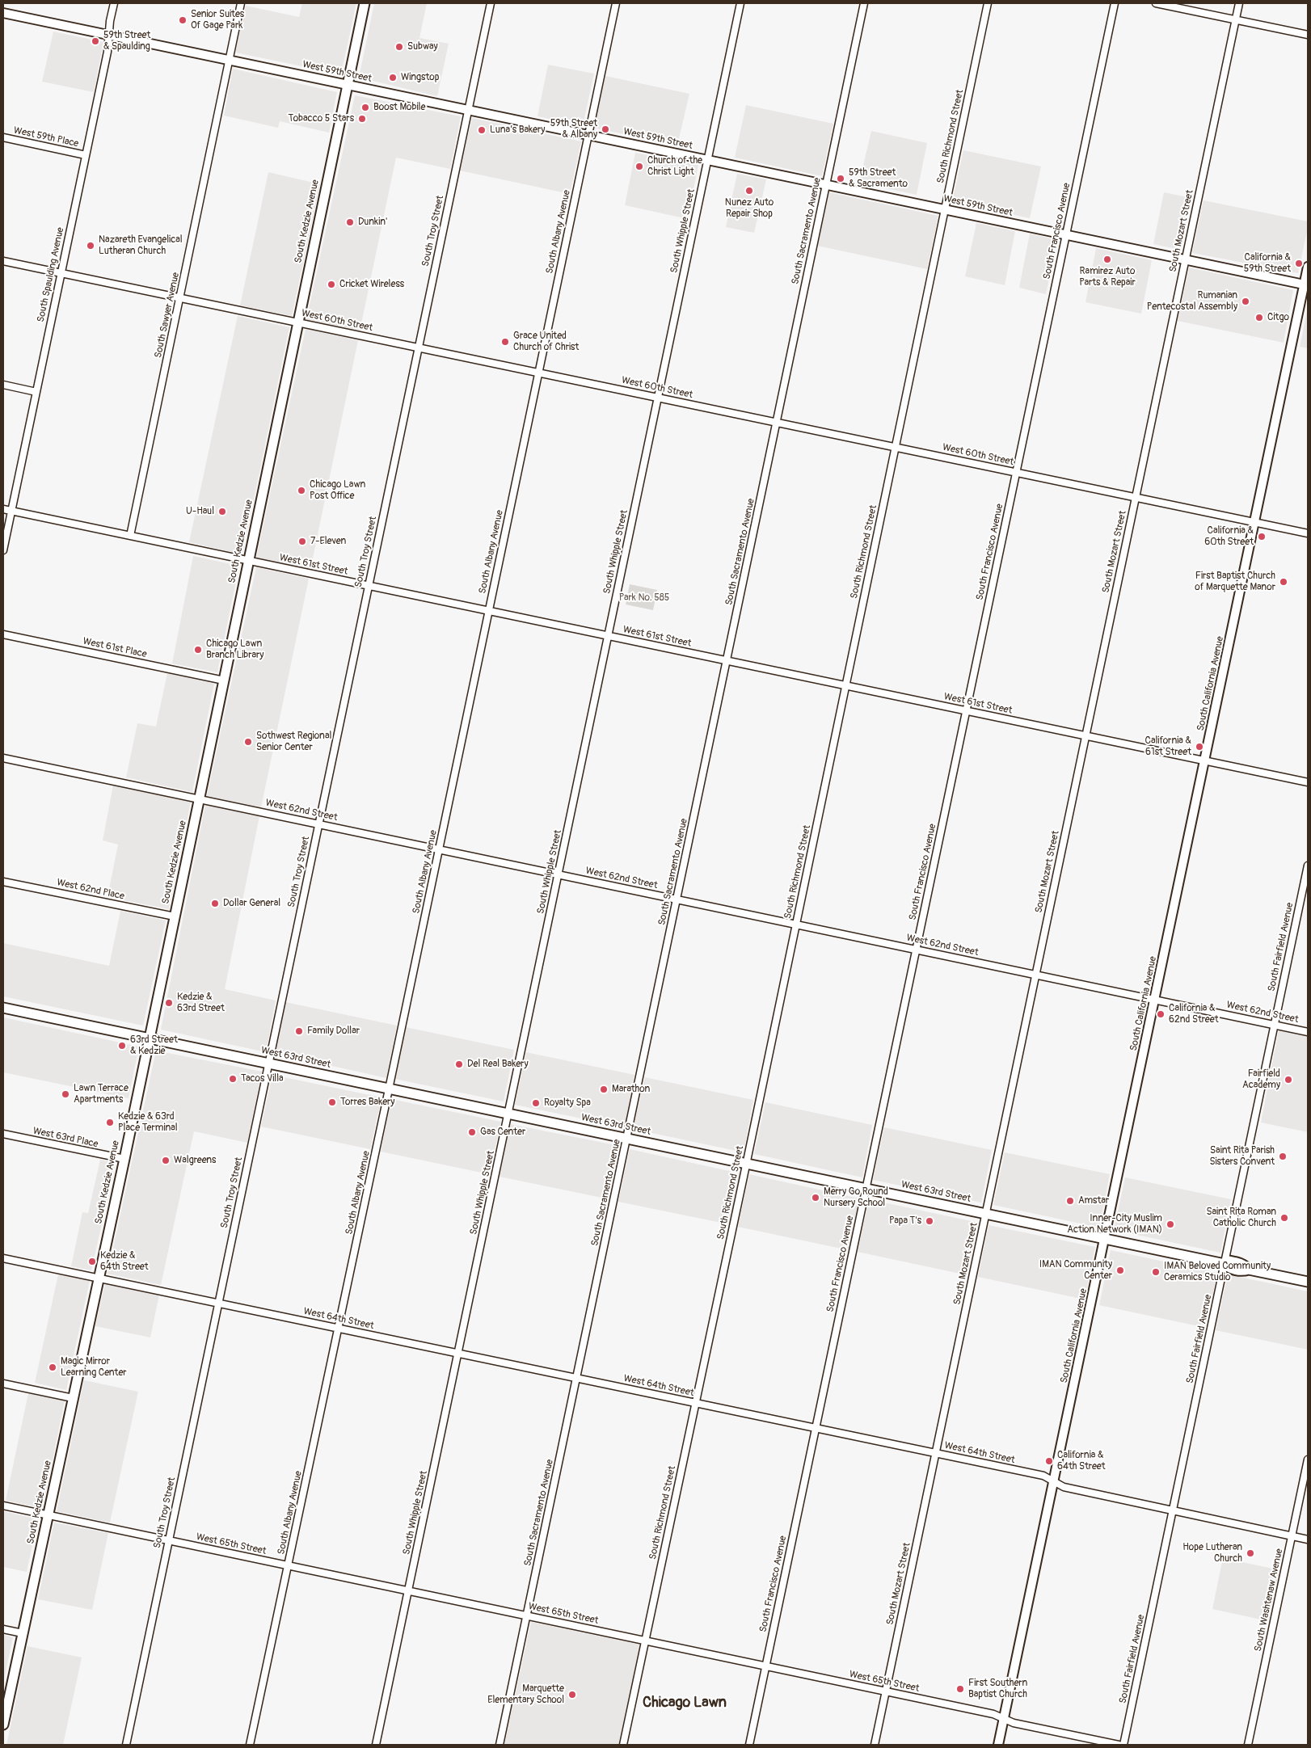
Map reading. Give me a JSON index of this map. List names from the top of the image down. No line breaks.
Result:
{"streets":{"main road":["South Kedzie Avenue","West 63rd Street"],"street":["West 59th Street","South Richmond Street","West 59th Place","South Troy Street","South Whipple Street","South Sacramento Avenue","South Francisco Avenue","South Mozart Street","South Albany Avenue","South Spaulding Avenue","South Sawyer Avenue","West 60th Street","West 61st Street","West 61st Place","South California Avenue","West 62nd Street","West 62nd Place","South Fairfield Avenue","West 63rd Place","West 64th Street","West 65th Street","South Washtenaw Avenue"]},"crossings":[["West 59th Street","South Richmond Street"],["West 59th Street","South Kedzie Avenue"],["West 59th Street","South Troy Street"],["West 59th Street","South Whipple Street"],["West 59th Street","South Sacramento Avenue"],["West 59th Street","South Francisco Avenue"],["West 59th Street","South Mozart Street"],["West 59th Street","South Albany Avenue"],["West 59th Street","South Spaulding Avenue"],["West 59th Street","South Sawyer Avenue"],["West 59th Street","South California Avenue"],["South Richmond Street","West 60th Street"],["South Richmond Street","West 61st Street"],["South Richmond Street","West 62nd Street"],["South Richmond Street","West 63rd Street"],["South Richmond Street","West 64th Street"],["South Richmond Street","West 65th Street"],["West 59th Place","South Spaulding Avenue"],["South Kedzie Avenue","West 60th Street"],["South Kedzie Avenue","West 61st Street"],["South Kedzie Avenue","West 61st Place"],["South Kedzie Avenue","West 62nd Street"],["South Kedzie Avenue","West 62nd Place"],["South Kedzie Avenue","West 63rd Street"],["South Kedzie Avenue","West 63rd Place"],["South Kedzie Avenue","West 64th Street"],["South Kedzie Avenue","West 65th Street"],["South Troy Street","West 60th Street"],["South Troy Street","West 61st Street"],["South Troy Street","West 62nd Street"],["South Troy Street","West 63rd Street"],["South Troy Street","West 64th Street"],["South Troy Street","West 65th Street"],["South Whipple Street","West 60th Street"],["South Whipple Street","West 61st Street"],["South Whipple Street","West 62nd Street"],["South Whipple Street","West 63rd Street"],["South Whipple Street","West 64th Street"],["South Whipple Street","West 65th Street"],["South Sacramento Avenue","West 60th Street"],["South Sacramento Avenue","West 61st Street"],["South Sacramento Avenue","West 62nd Street"],["South Sacramento Avenue","West 63rd Street"],["South Sacramento Avenue","West 64th Street"],["South Sacramento Avenue","West 65th Street"],["South Francisco Avenue","West 60th Street"],["South Francisco Avenue","West 61st Street"],["South Francisco Avenue","West 62nd Street"],["South Francisco Avenue","West 63rd Street"],["South Francisco Avenue","West 64th Street"],["South Francisco Avenue","West 65th Street"],["South Mozart Street","West 60th Street"],["South Mozart Street","West 61st Street"],["South Mozart Street","West 62nd Street"],["South Mozart Street","West 63rd Street"],["South Mozart Street","West 64th Street"],["South Mozart Street","West 65th Street"],["South Albany Avenue","West 60th Street"],["South Albany Avenue","West 61st Street"],["South Albany Avenue","West 62nd Street"],["South Albany Avenue","West 63rd Street"],["South Albany Avenue","West 64th Street"],["South Albany Avenue","West 65th Street"],["South Spaulding Avenue","West 60th Street"],["South Spaulding Avenue","West 61st Street"],["South Sawyer Avenue","West 60th Street"],["South Sawyer Avenue","West 61st Street"],["West 60th Street","South California Avenue"],["West 61st Street","South California Avenue"],["South California Avenue","West 62nd Street"],["South California Avenue","West 63rd Street"],["South California Avenue","West 64th Street"],["South California Avenue","West 65th Street"],["West 62nd Street","South Fairfield Avenue"],["South Fairfield Avenue","West 63rd Street"],["South Fairfield Avenue","West 64th Street"],["West 64th Street","South Washtenaw Avenue"]],"districts":["Chicago Lawn"],"parks":["Park No. 585"],"places":["Senior Suites Of Gage Park","59th Street & Spaulding","Subway","Wingstop","Boost Mobile","Tobacco 5 Stars","59th Street & Albany","Luna’s Bakery","Church of the Christ Light","59th Street & Sacramento","Nunez Auto Repair Shop","Dunkin'","Nazareth Evangelical Lutheran Church","Ramirez Auto Parts & Repair","California & 59th Street","Cricket Wireless","Rumanian Pentecostal Assembly","Citgo","Grace United Church of Christ","Chicago Lawn Post Office","U-Haul","California & 60th Street","7-Eleven","First Baptist Church of Marquette Manor","Chicago Lawn Branch Library","Sothwest Regional Senior Center","California & 61st Street","Dollar General","Kedzie & 63rd Street","California & 62nd Street","Family Dollar","63rd Street & Kedzie","Del Real Bakery","Tacos Villa","Fairfield Academy","Marathon","Lawn Terrace Apartments","Torres Bakery","Royalty Spa","Kedzie & 63rd Place Terminal","Gas Center","Saint Rita Parish Sisters Convent","Walgreens","Merry Go Round Nursery School","Amstar","Saint Rita Roman Catholic Church","Papa T's","Inner-City Muslim Action Network (IMAN)","Kedzie & 64th Street","IMAN Community Center","IMAN Beloved Community Ceramics Studio","Magic Mirror Learning Center","California & 64th Street","Hope Lutheran Church","First Southern Baptist Church","Marquette Elementary School"]}
